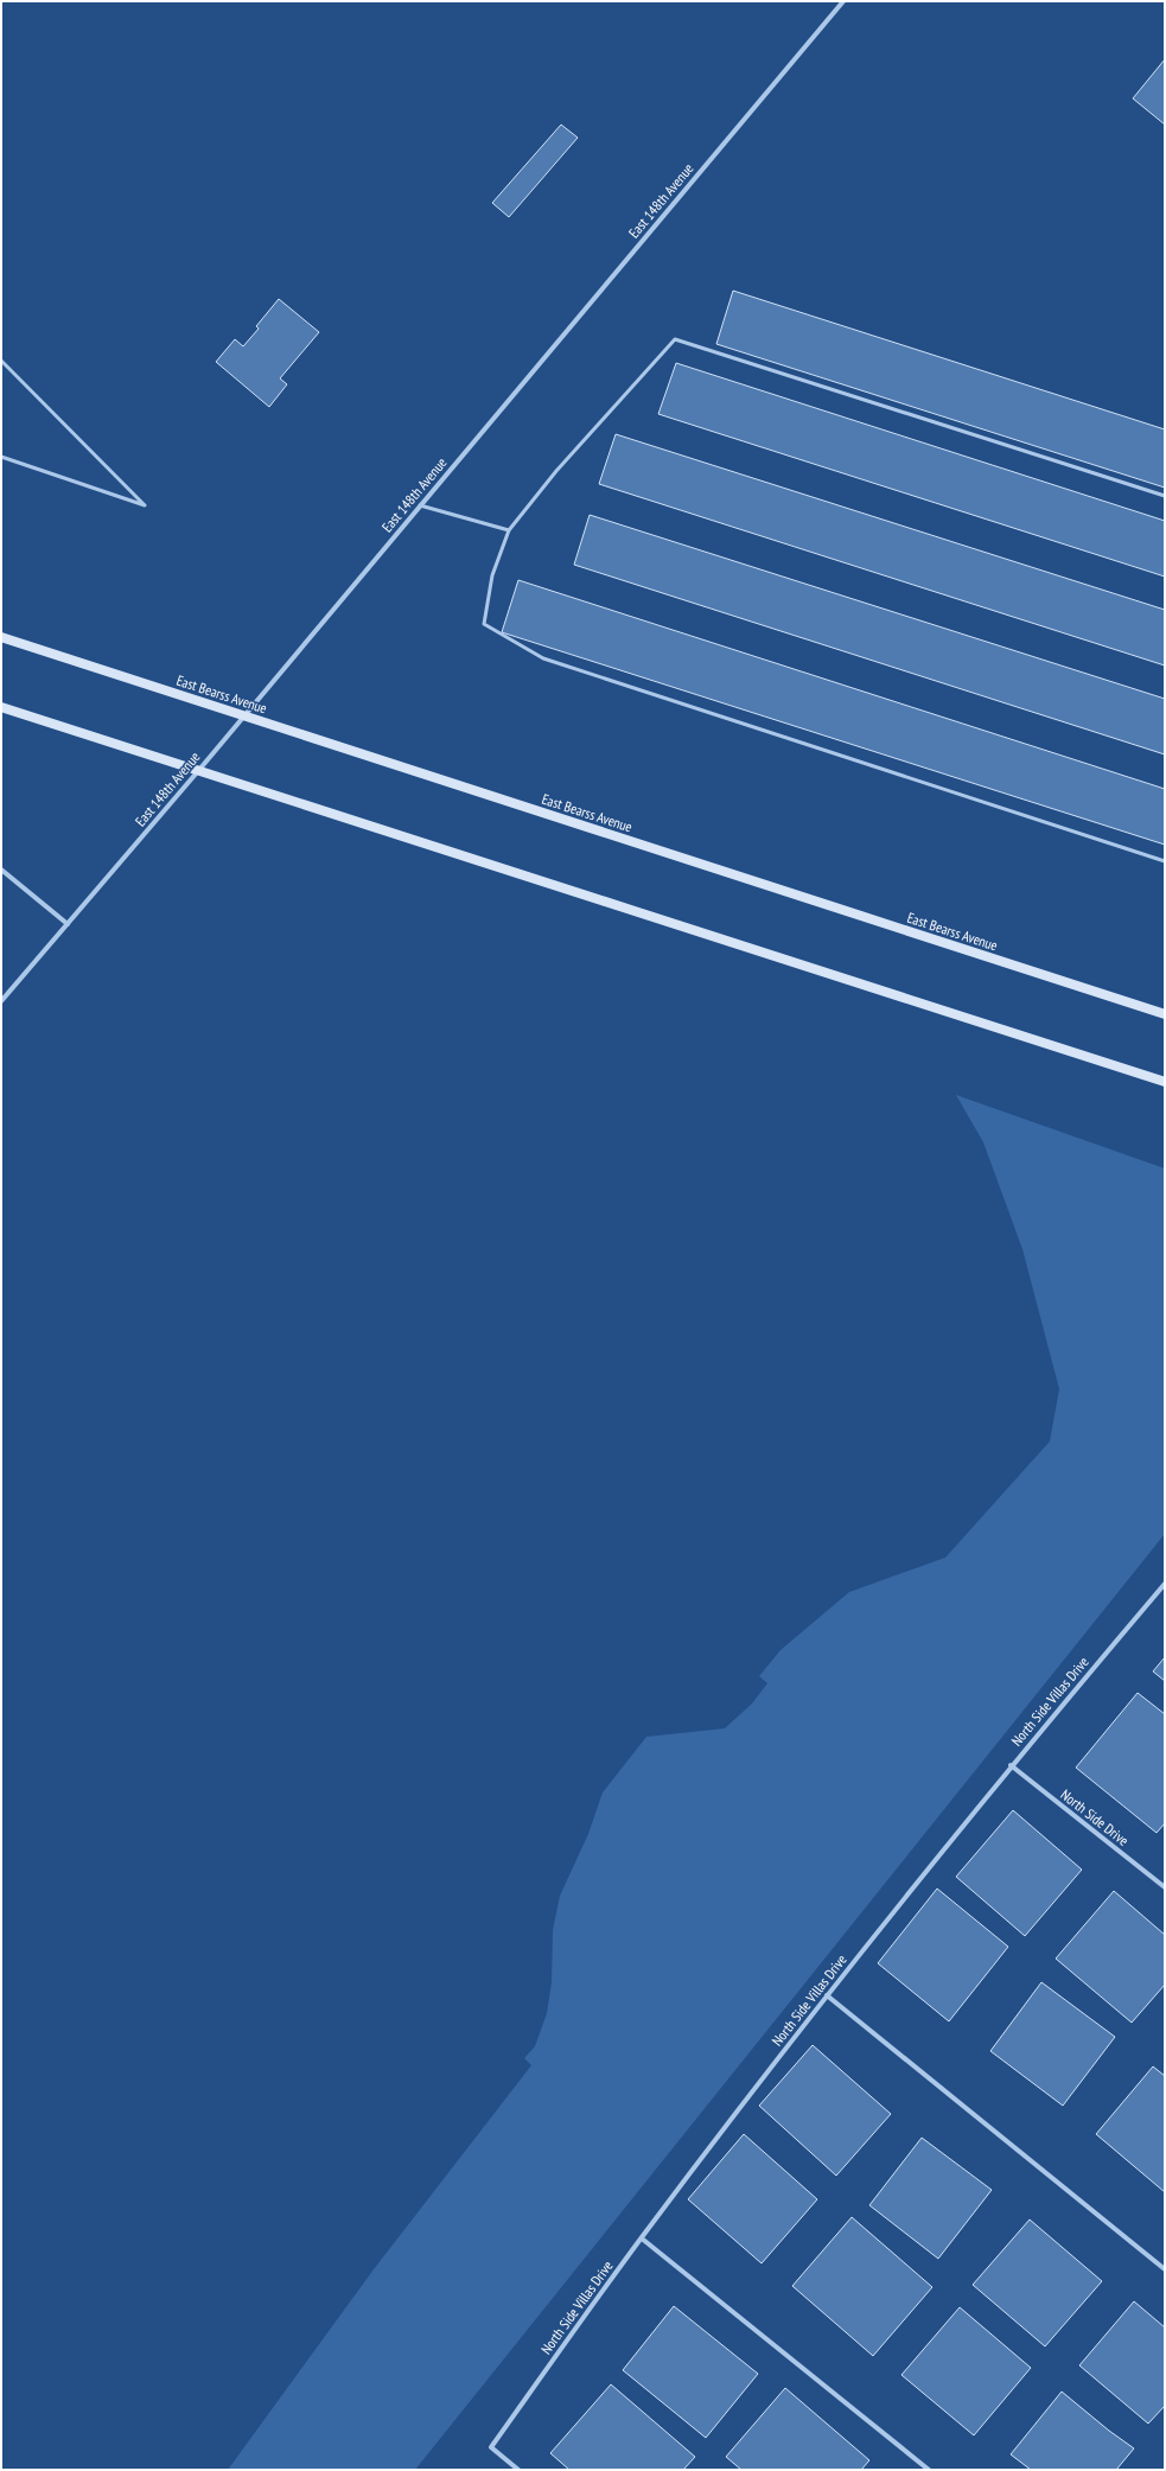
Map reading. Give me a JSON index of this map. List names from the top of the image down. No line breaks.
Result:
{"streets":{"main road":["East Bearss Avenue"],"street":["East 148th Avenue","North Side Villas Drive","North Side Drive"]},"crossings":[["East 148th Avenue","East Bearss Avenue"],["North Side Villas Drive","North Side Drive"]]}
